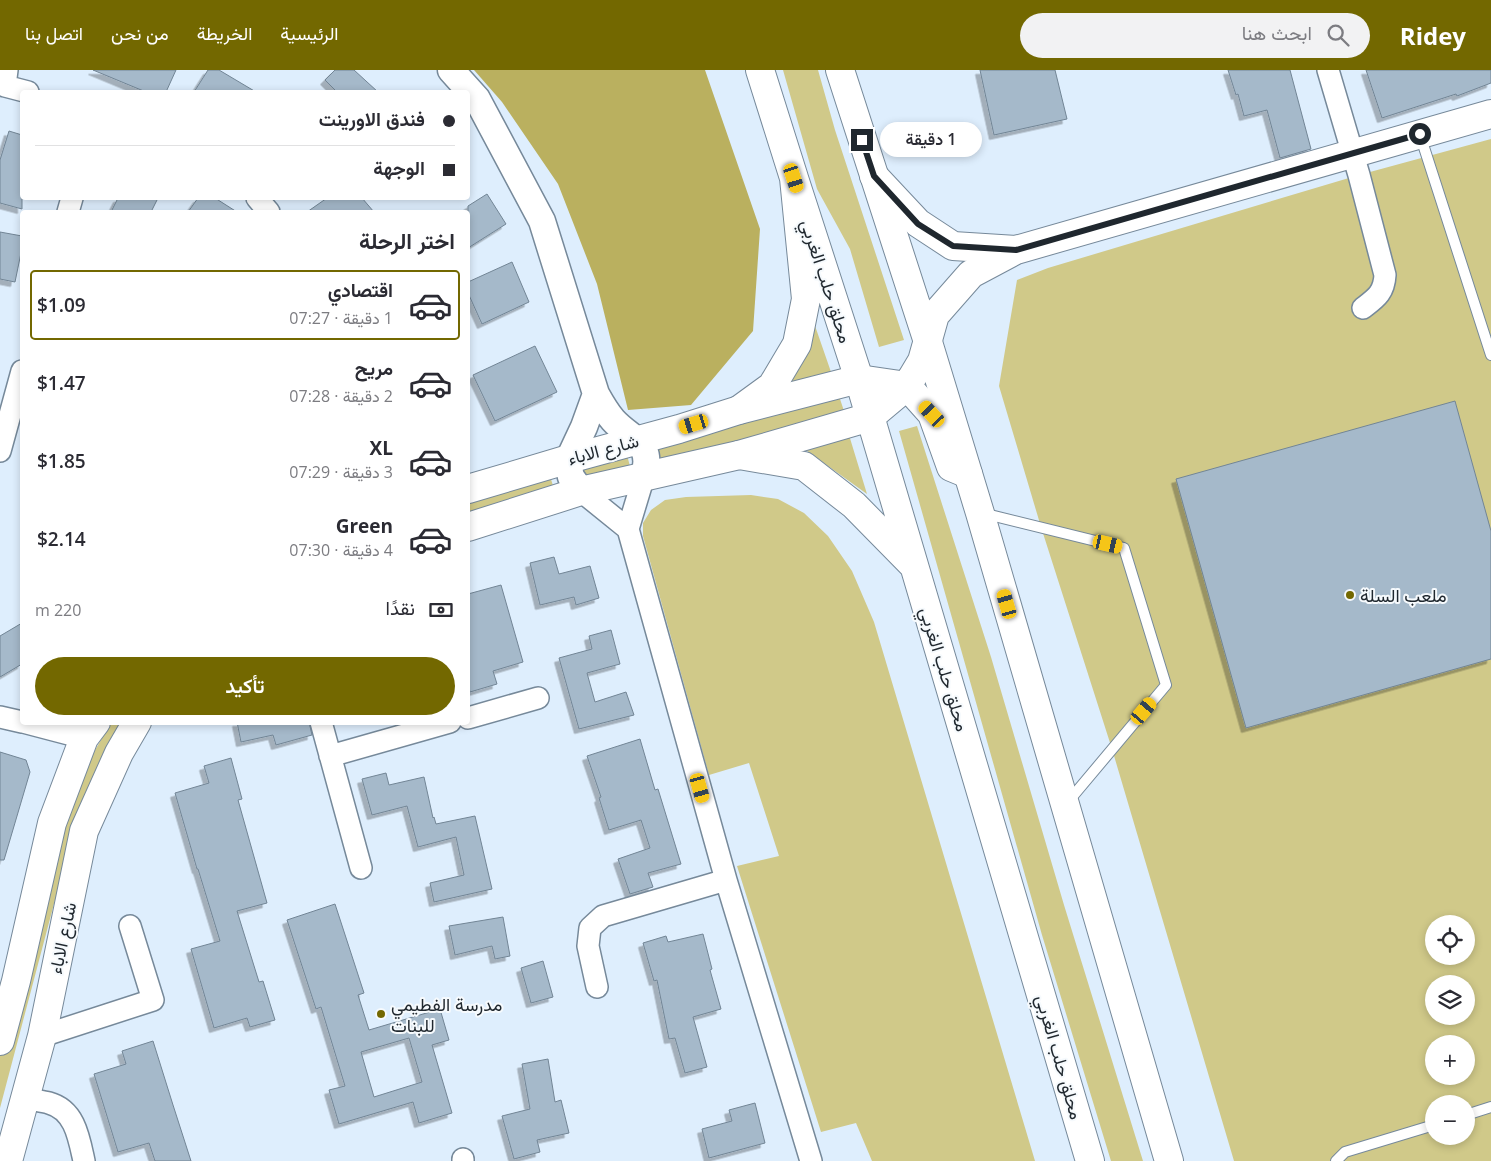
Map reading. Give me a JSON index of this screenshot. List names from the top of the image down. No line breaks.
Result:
{"streets":{"main road":["محلق حلب الغربي","شارع الاباء"]},"crossings":[["محلق حلب الغربي","شارع الاباء"]],"places":["ملعب السلة","مدرسة الفطيمي للبنات"],"page":{"header":"Ridey","search":"ابحث هنا","nav":["الرئيسية","الخريطة","من نحن","اتصل بنا"],"banner":["فندق الاورينت","الوجهة"],"bubble":"1 دقيقة","heading":"اختر الرحلة","list":[{"name":"اقتصادي","note":"1 دقيقة · 07:27","value":"$1.09"},{"name":"مريح","note":"2 دقيقة · 07:28","value":"$1.47"},{"name":"XL","note":"3 دقيقة · 07:29","value":"$1.85"},{"name":"Green","note":"4 دقيقة · 07:30","value":"$2.14"}],"pay":["نقدًا","220 m"],"buttons":"تأكيد","map_buttons":["+","−"]}}
